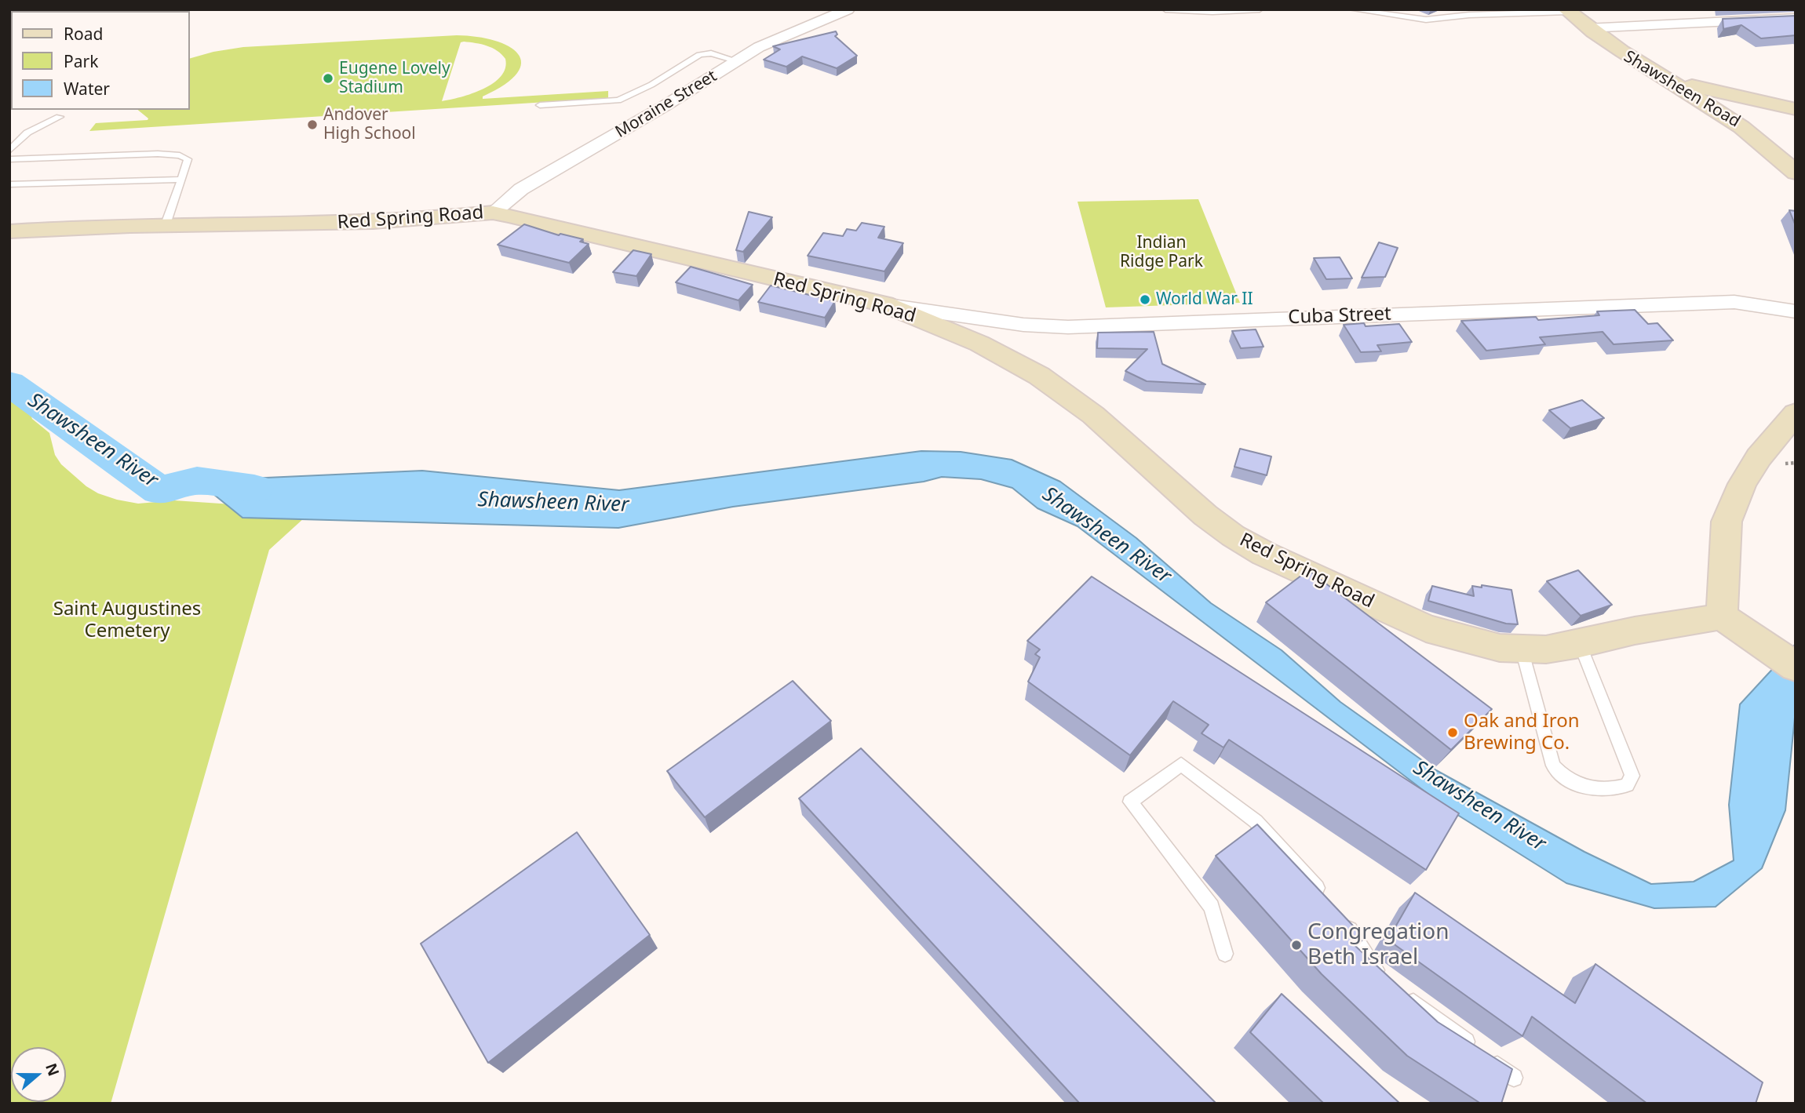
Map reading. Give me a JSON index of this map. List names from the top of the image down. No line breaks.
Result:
{"streets":{"main road":["Shawsheen Road","Red Spring Road"],"street":["Moraine Street","Cuba Street"]},"crossings":[["Moraine Street","Red Spring Road"],["Red Spring Road","Cuba Street"]],"water":["Shawsheen River"],"parks":["Indian Ridge Park","Saint Augustines Cemetery"],"places":["Eugene Lovely Stadium","Andover High School","World War II","Oak and Iron Brewing Co.","Congregation Beth Israel"],"legend":["Road","Park","Water"],"north":"right"}
